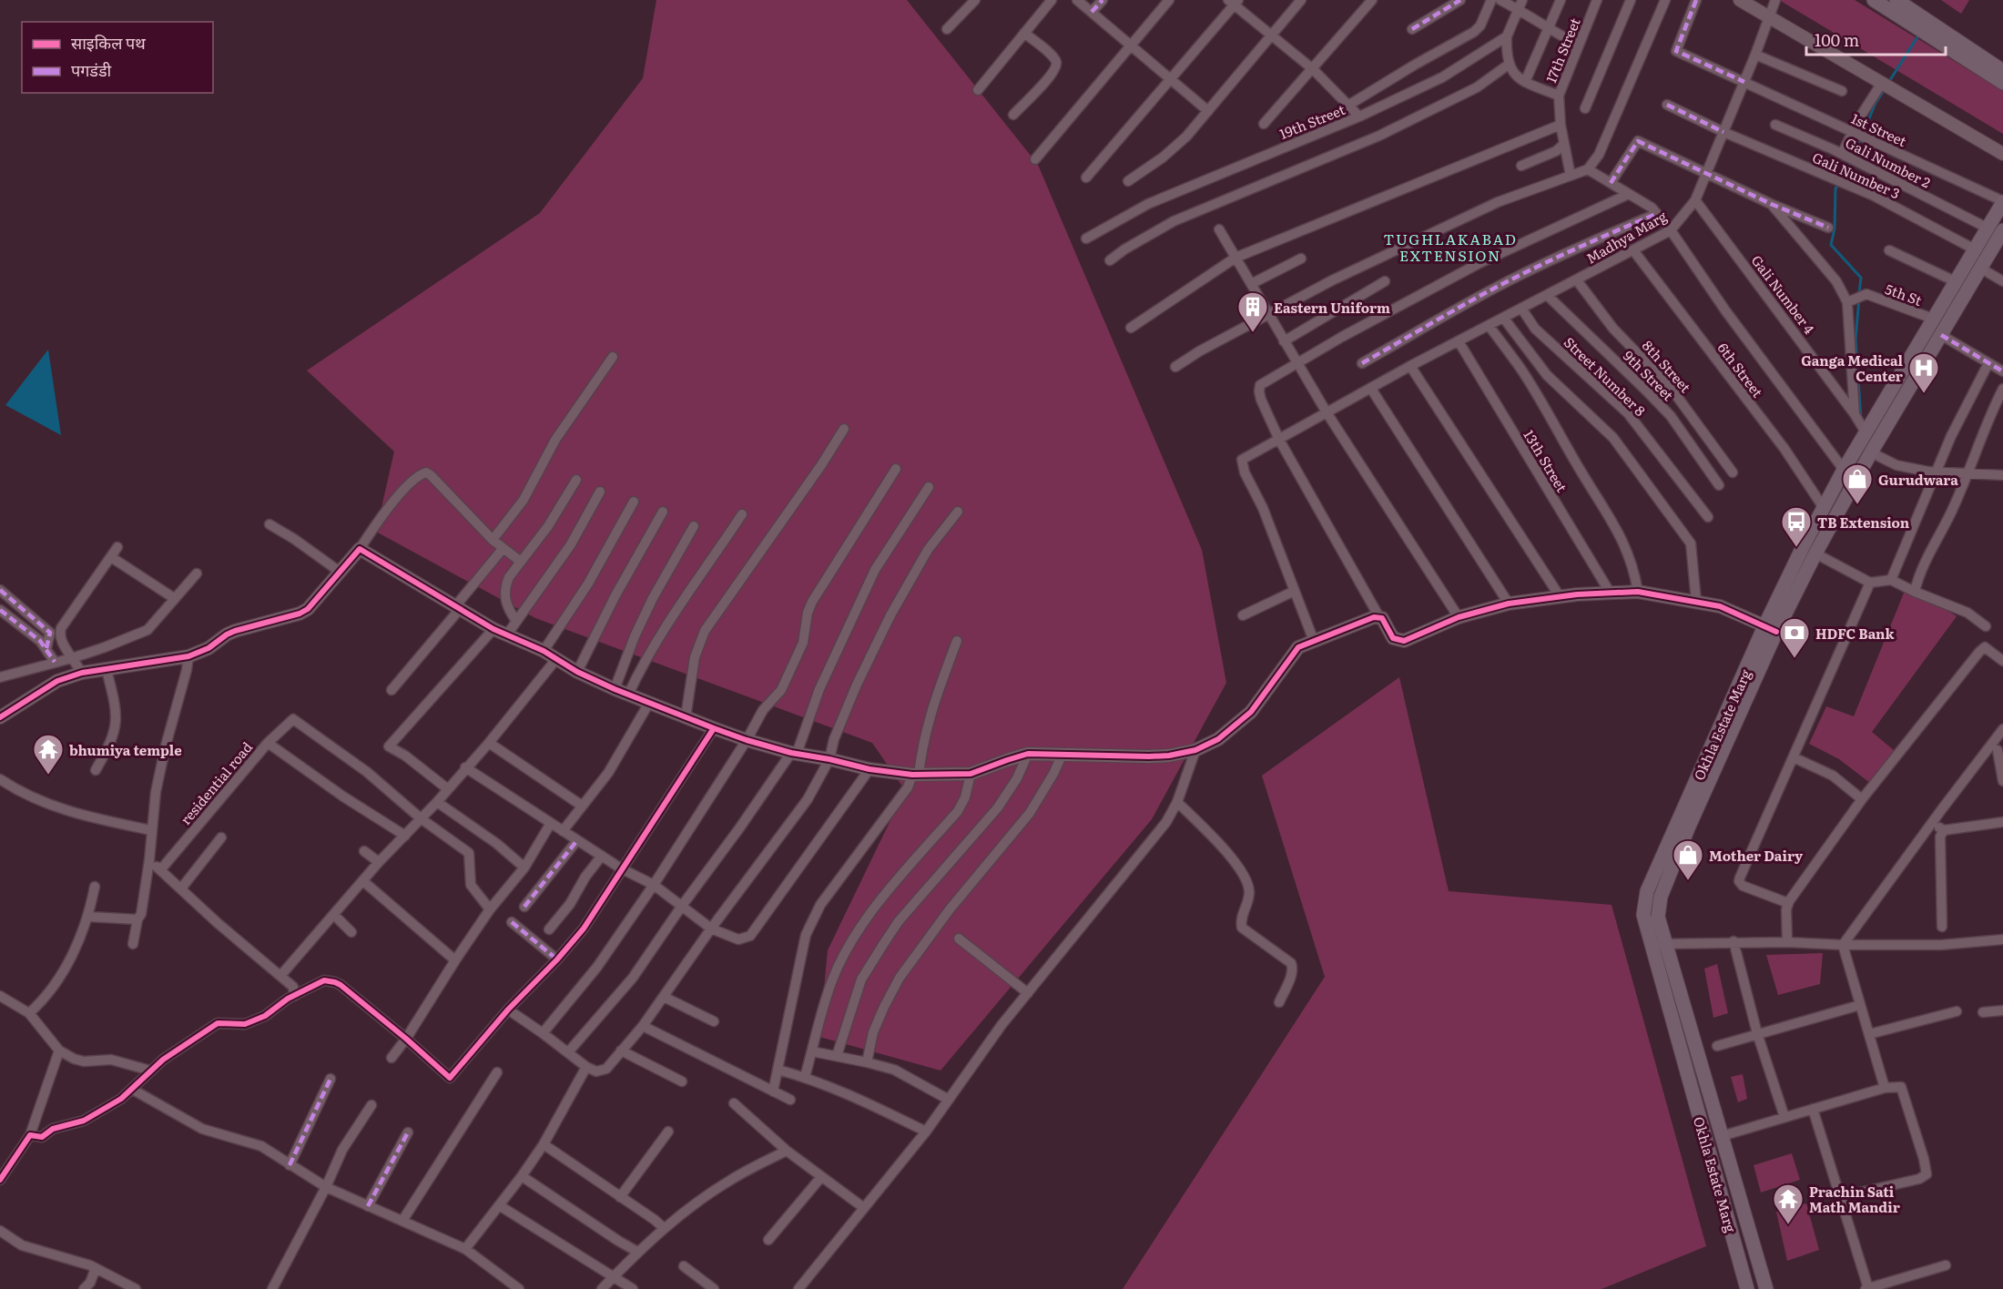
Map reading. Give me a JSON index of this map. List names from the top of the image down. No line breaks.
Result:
{"streets":{"main road":["Okhla Estate Marg"],"street":["17th Street","19th Street","1st Street","Gali Number 2","Gali Number 3","Madhya Marg","Gali Number 4","5th St","8th Street","6th Street","9th Street","Street Number 8","13th Street","residential road"]},"crossings":[["1st Street","Madhya Marg"],["1st Street","Okhla Estate Marg"],["Gali Number 2","Okhla Estate Marg"],["Gali Number 3","Madhya Marg"],["Gali Number 3","Okhla Estate Marg"],["Madhya Marg","Gali Number 4"],["Madhya Marg","8th Street"],["Madhya Marg","6th Street"],["Madhya Marg","9th Street"],["Madhya Marg","Street Number 8"],["Madhya Marg","13th Street"],["Gali Number 4","Okhla Estate Marg"],["5th St","Okhla Estate Marg"],["6th Street","Okhla Estate Marg"]],"districts":["TUGHLAKABAD EXTENSION"],"places":{"building":["Eastern Uniform"],"hospital":["Ganga Medical Center"],"shop":["Gurudwara","Mother Dairy"],"bus stop":["TB Extension"],"bank":["HDFC Bank"],"temple":["bhumiya temple","Prachin Sati Math Mandir"]},"legend":["साइकिल पथ","पगडंडी"],"scale_bar":"100 m"}
